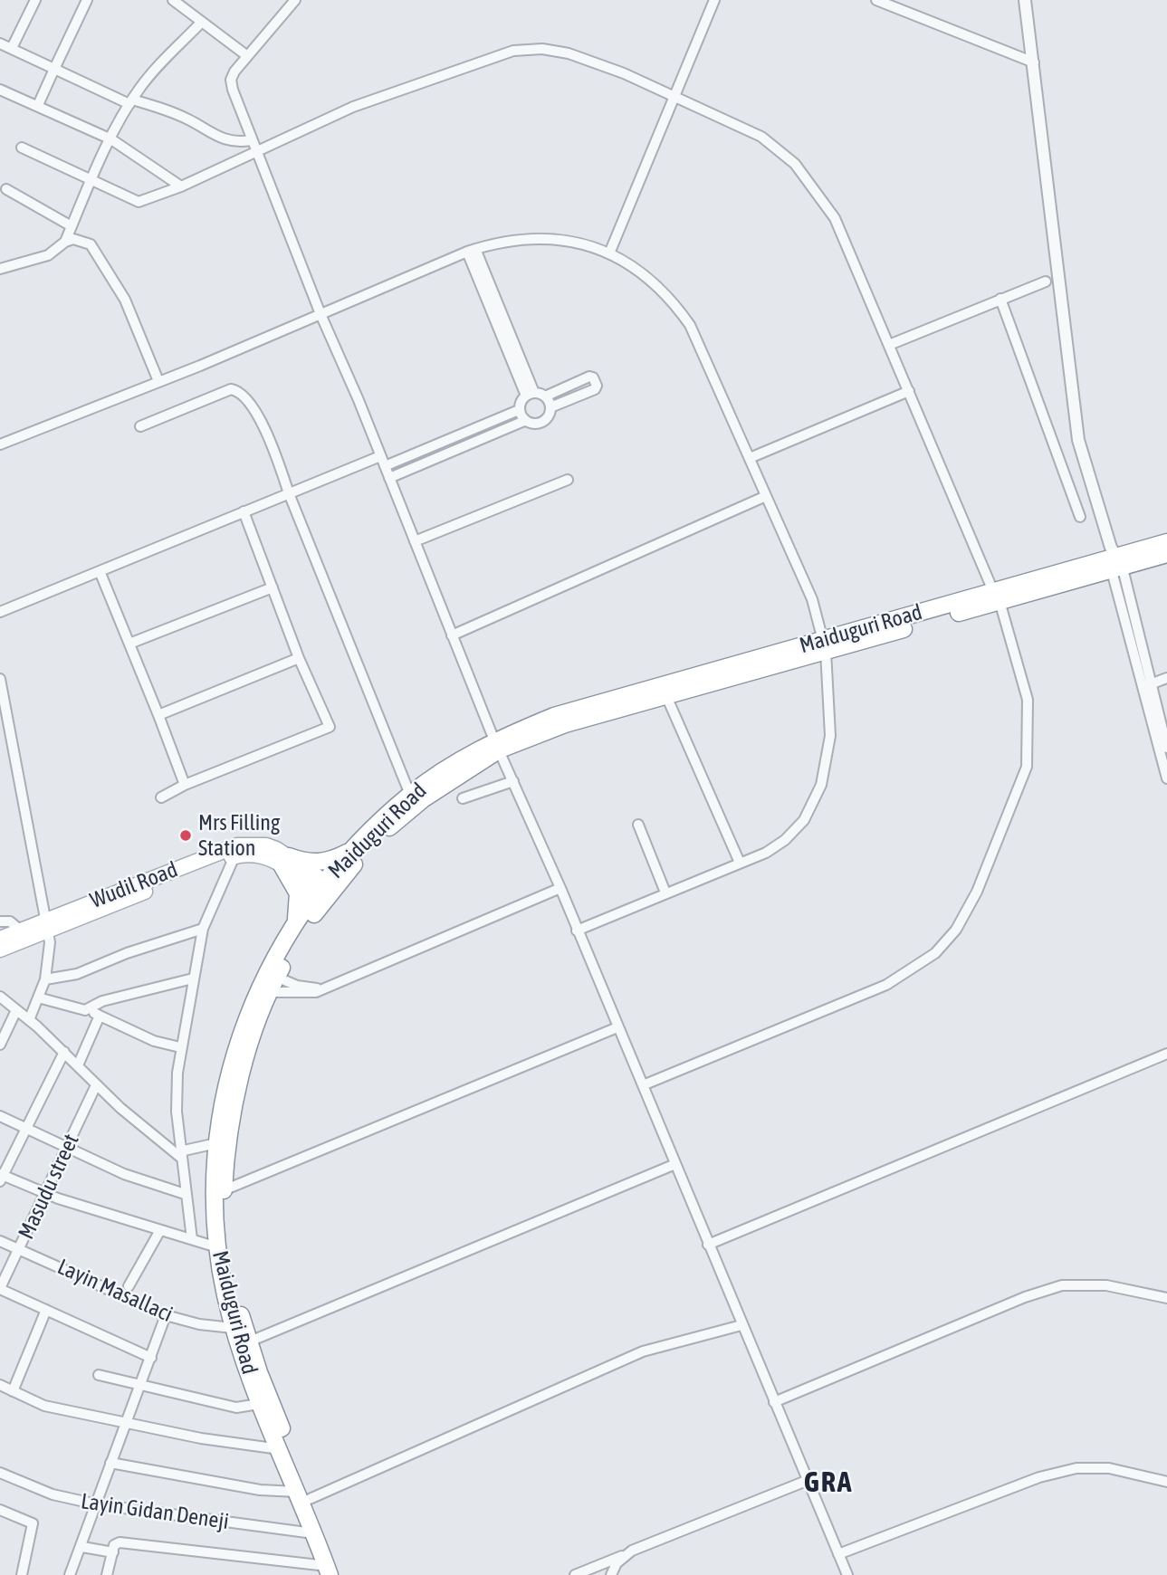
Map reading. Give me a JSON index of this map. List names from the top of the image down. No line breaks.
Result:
{"streets":{"highway":["Maiduguri Road"],"main road":["Wudil Road"],"street":["Masudu street","Layin Masallaci","Layin Gidan Deneji"]},"crossings":[["Maiduguri Road","Wudil Road"],["Maiduguri Road","Layin Masallaci"],["Maiduguri Road","Layin Gidan Deneji"],["Masudu street","Layin Masallaci"]],"districts":["GRA"],"places":["Mrs Filling Station"]}
